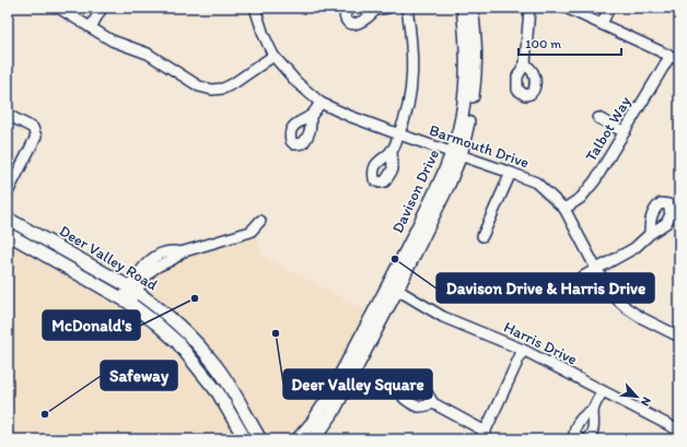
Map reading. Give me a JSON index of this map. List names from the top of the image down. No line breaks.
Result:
{"streets":{"main road":["Davison Drive","Deer Valley Road"],"street":["Talbot Way","Barmouth Drive","Harris Drive"]},"crossings":[["Talbot Way","Barmouth Drive"],["Barmouth Drive","Davison Drive"],["Davison Drive","Harris Drive"]],"places":["Davison Drive & Harris Drive","McDonald's","Deer Valley Square","Safeway"],"scale_bar":"100 m","north":"bottom right"}
